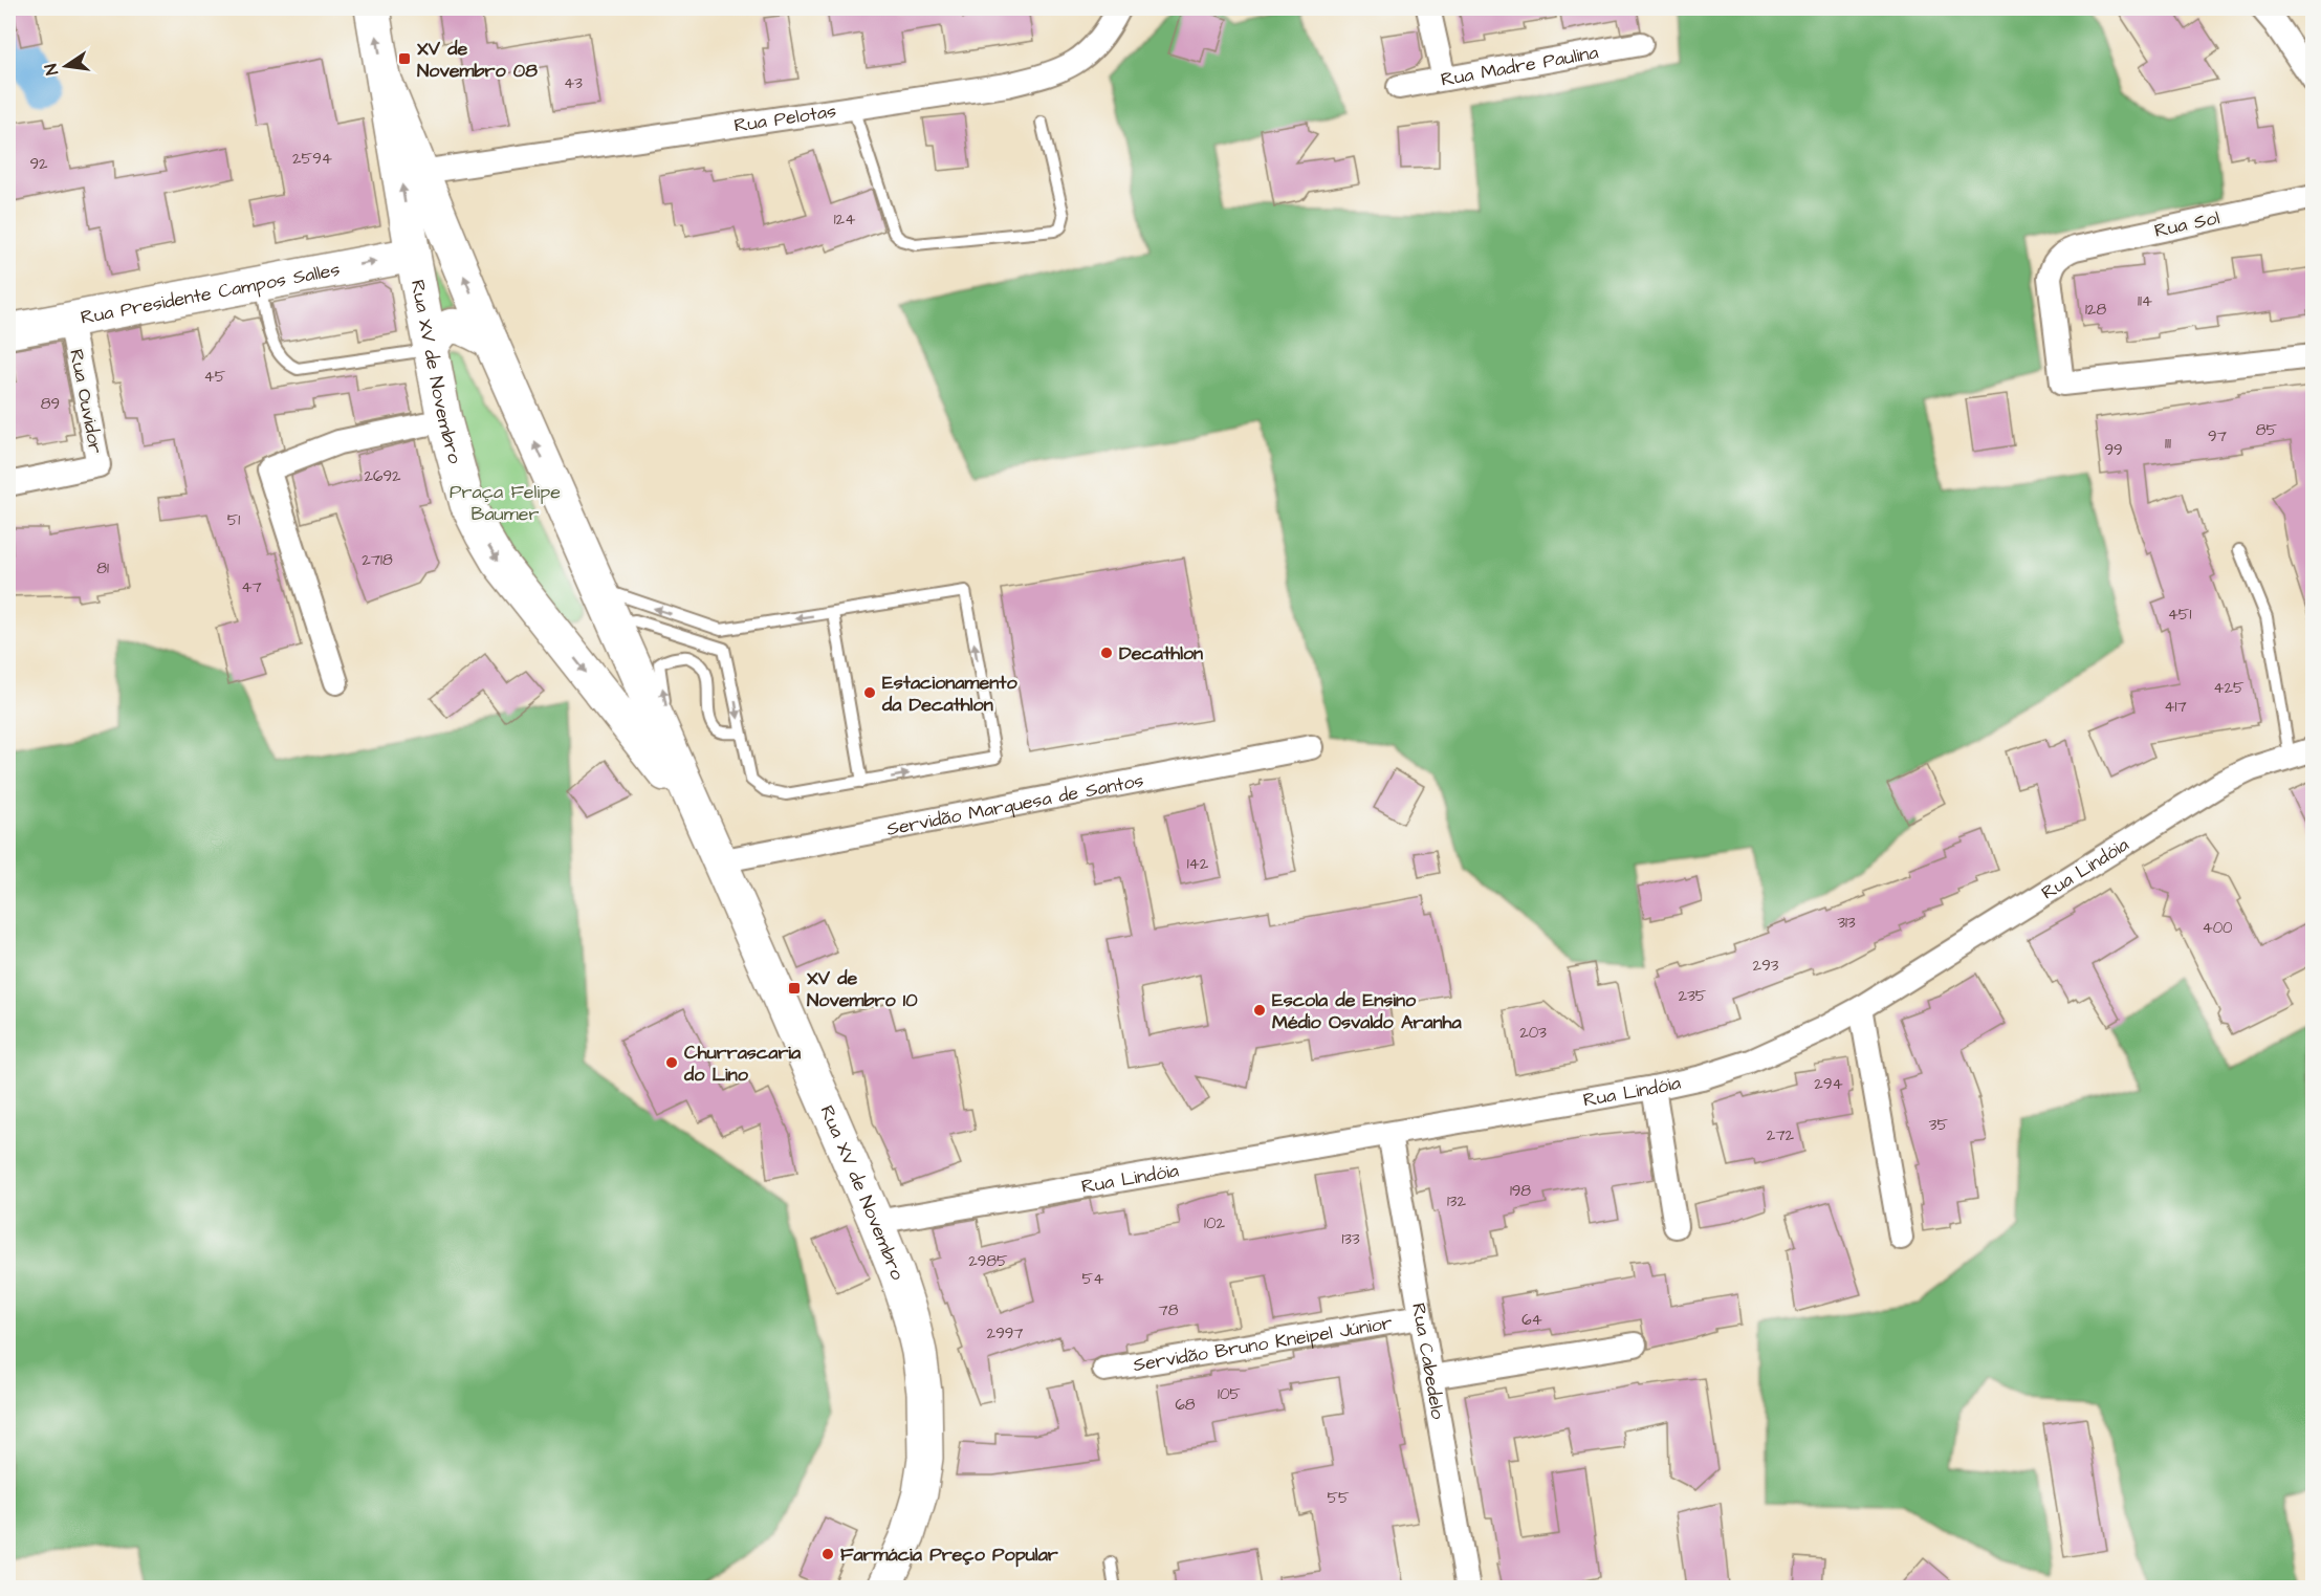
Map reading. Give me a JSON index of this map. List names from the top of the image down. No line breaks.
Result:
{"streets":{"main road":["Rua Presidente Campos Salles","Rua XV de Novembro"],"street":["Rua Madre Paulina","Rua Pelotas","Rua Sol","Rua Ouvidor","Servidão Marquesa de Santos","Rua Lindóia","Servidão Bruno Kneipel Júnior","Rua Cabedelo"]},"crossings":[["Rua Pelotas","Rua XV de Novembro"],["Rua Presidente Campos Salles","Rua XV de Novembro"],["Rua Presidente Campos Salles","Rua Ouvidor"],["Rua XV de Novembro","Servidão Marquesa de Santos"],["Rua XV de Novembro","Rua Lindóia"],["Rua Lindóia","Rua Cabedelo"],["Servidão Bruno Kneipel Júnior","Rua Cabedelo"]],"one_way":["Rua Presidente Campos Salles"],"parks":["Praça Felipe Baumer"],"places":{"transit":["XV de Novembro 08","XV de Novembro 10"],"other":["Decathlon","Estacionamento da Decathlon","Escola de Ensino Médio Osvaldo Aranha","Churrascaria do Lino","Farmácia Preço Popular"]},"house_numbers":["43","2594","92","124","114","128","45","89","85","97","111","99","2692","51","2718","81","47","451","425","417","142","313","400","293","235","203","294","35","272","198","132","102","133","2985","54","78","64","2997","105","68","55"],"north":"left"}
